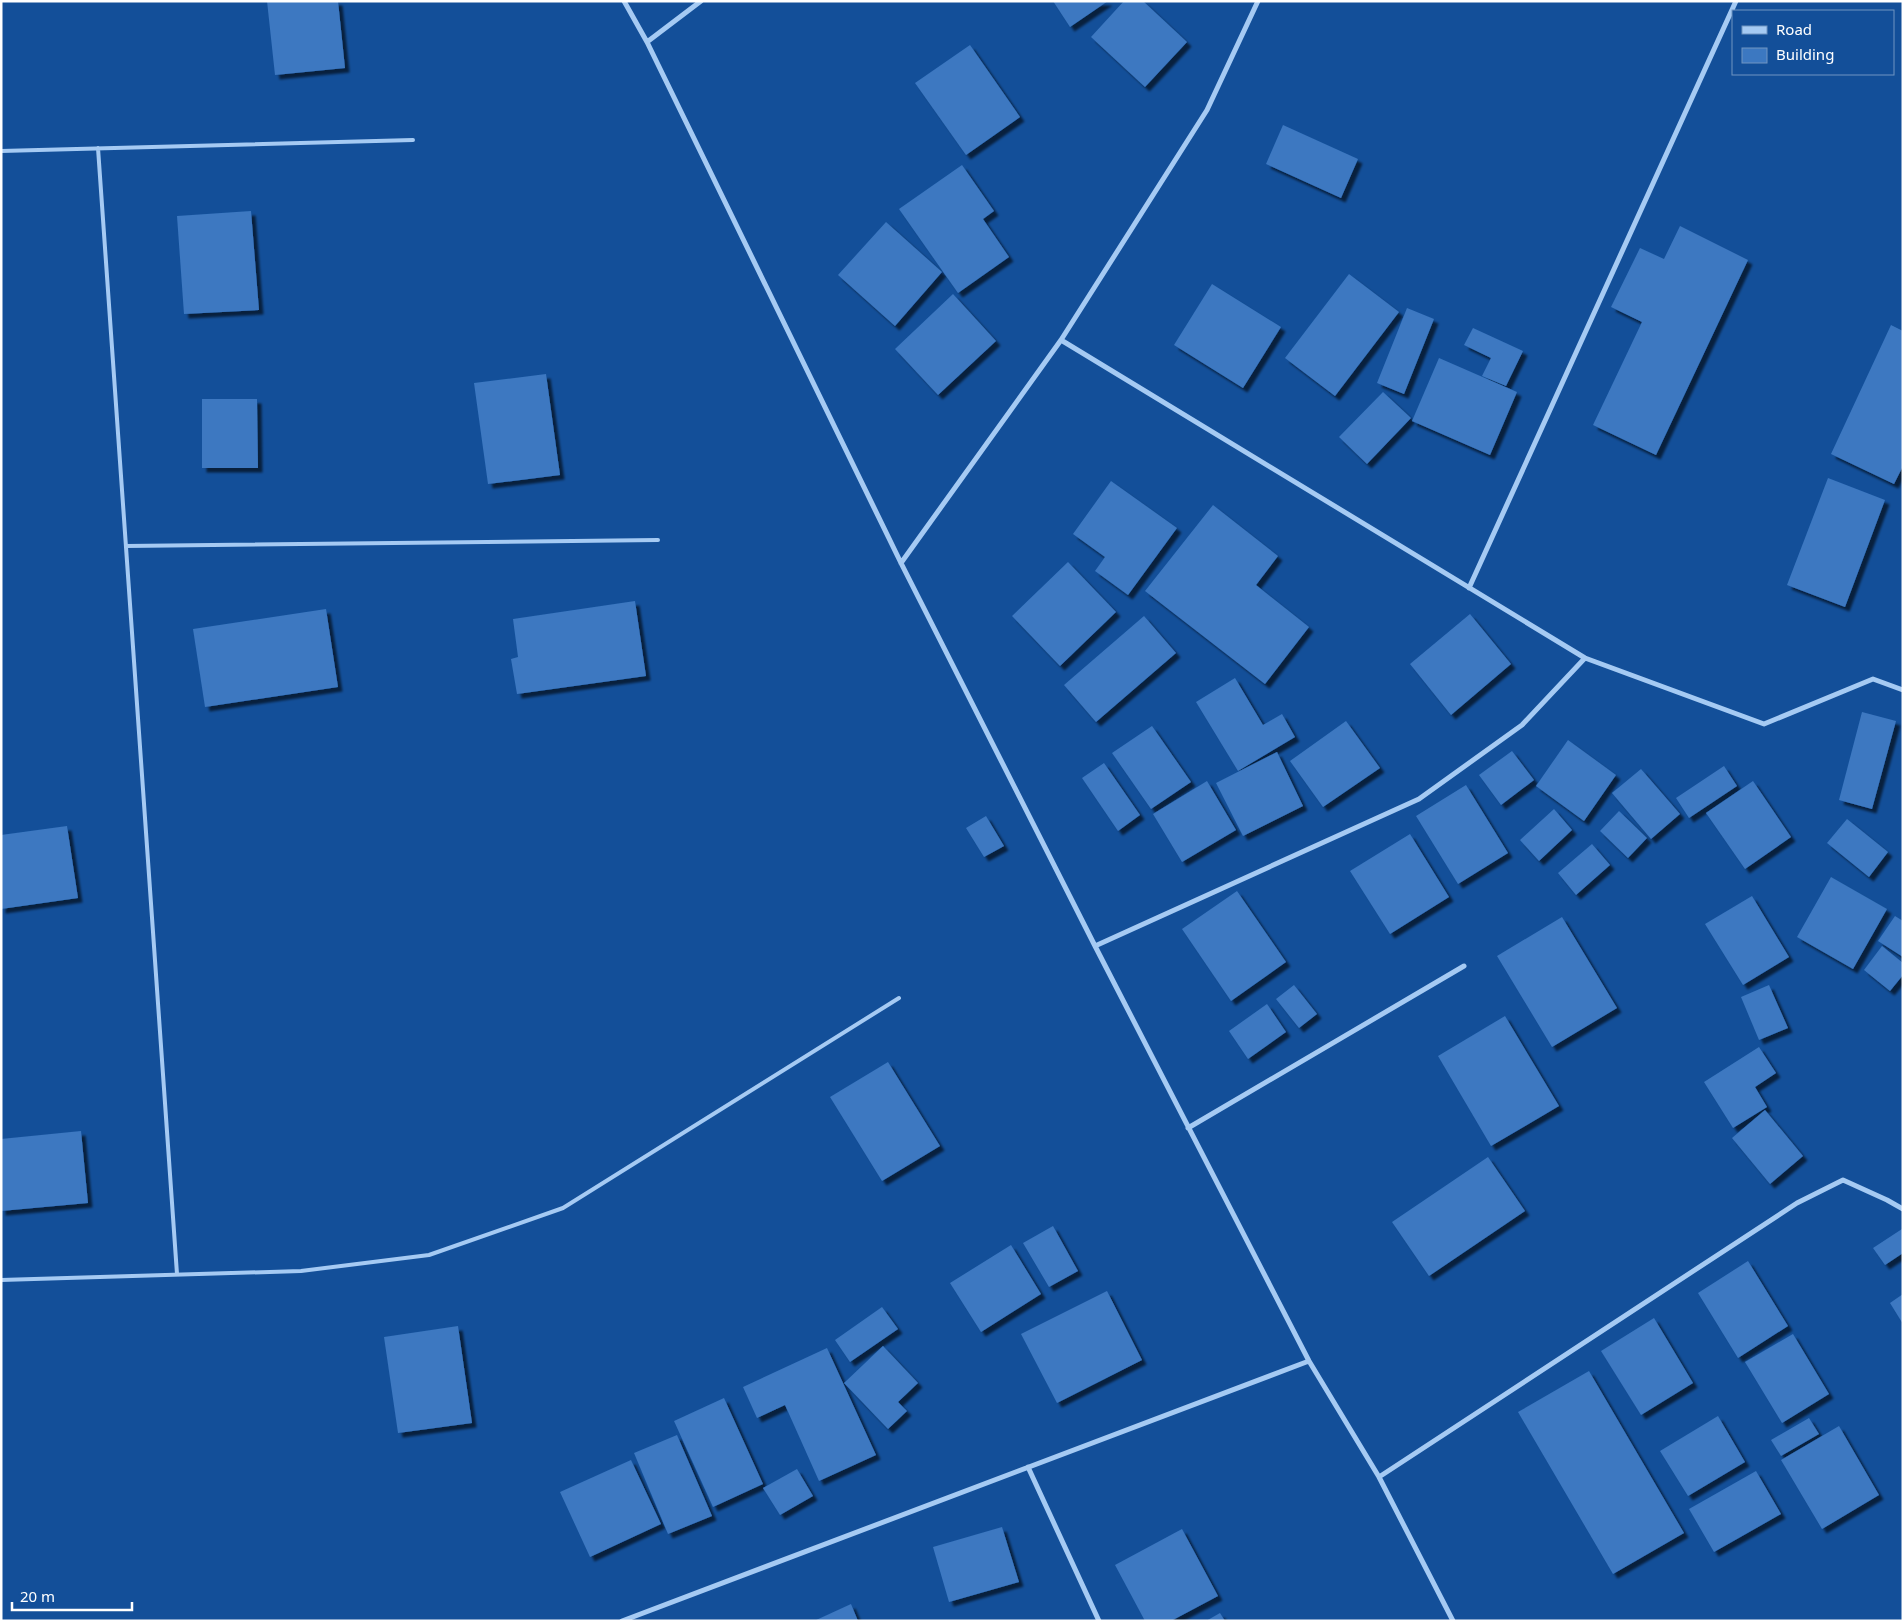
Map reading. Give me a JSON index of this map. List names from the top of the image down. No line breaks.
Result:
{"legend":["Road","Building"],"scale_bar":"20 m"}
